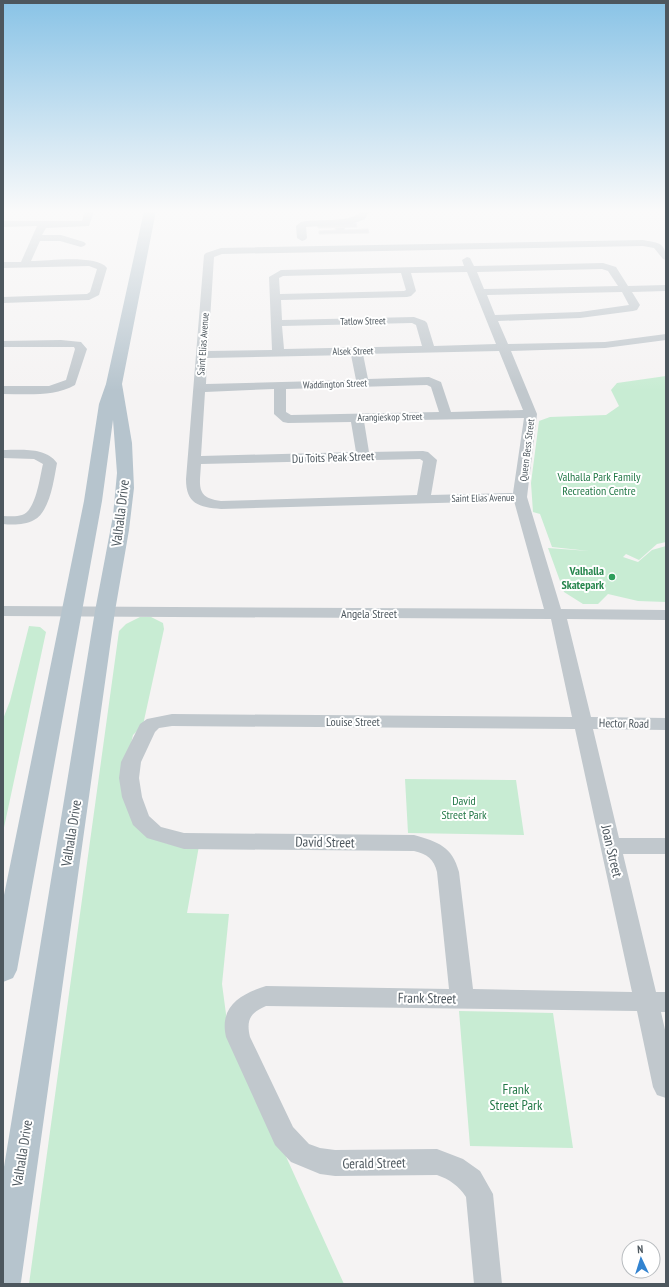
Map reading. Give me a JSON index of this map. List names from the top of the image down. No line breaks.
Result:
{"streets":{"main road":["Valhalla Drive"],"street":["Tatlow Street","Saint Elias Avenue","Alsek Street","Waddington Street","Arangieskop Street","Queen Bess Street","Du Toits Peak Street","Angela Street","Louise Street","Hector Road","David Street","Joan Street","Frank Street","Gerald Street"]},"crossings":[["Tatlow Street","Alsek Street"],["Saint Elias Avenue","Alsek Street"],["Saint Elias Avenue","Waddington Street"],["Saint Elias Avenue","Queen Bess Street"],["Saint Elias Avenue","Du Toits Peak Street"],["Alsek Street","Queen Bess Street"],["Waddington Street","Arangieskop Street"],["Arangieskop Street","Queen Bess Street"],["Queen Bess Street","Angela Street"],["Queen Bess Street","Joan Street"],["Valhalla Drive","Angela Street"],["Angela Street","Joan Street"],["Louise Street","Hector Road"],["Louise Street","David Street"],["Louise Street","Joan Street"],["Hector Road","Joan Street"],["David Street","Frank Street"],["Joan Street","Frank Street"],["Frank Street","Gerald Street"]],"parks":["Valhalla Park Family Recreation Centre","David Street Park","Frank Street Park"],"places":["Valhalla Skatepark"],"north":"top"}
